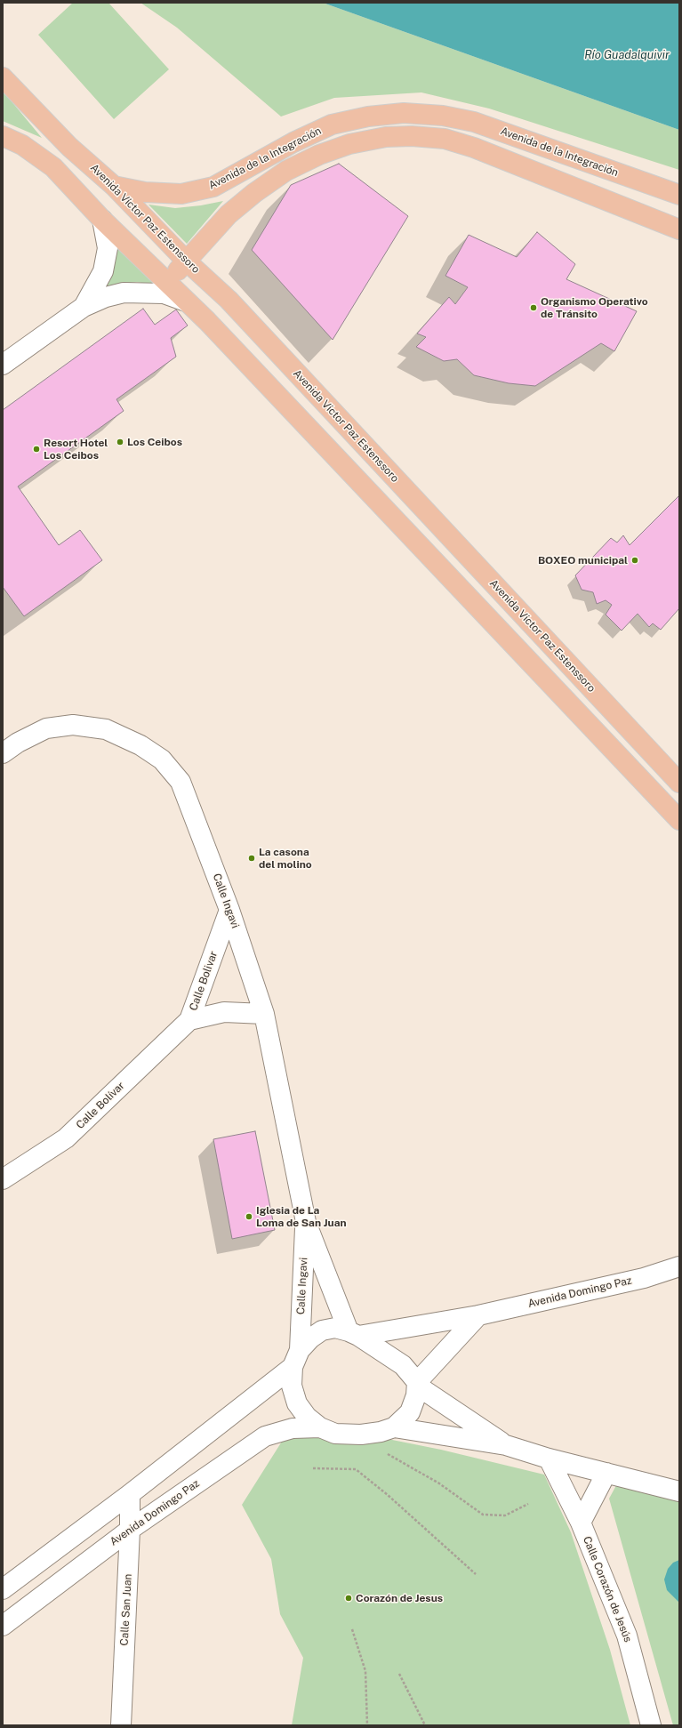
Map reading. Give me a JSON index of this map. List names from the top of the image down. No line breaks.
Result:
{"streets":{"main road":["Avenida de la Integración","Avenida Víctor Paz Estenssoro"],"street":["Calle Ingavi","Calle Bolivar","Calle Bolívar","Avenida Domingo Paz","Calle Corazón de Jesús","Calle San Juan"]},"crossings":[["Avenida de la Integración","Avenida Víctor Paz Estenssoro"],["Calle Ingavi","Calle Bolivar"],["Calle Ingavi","Avenida Domingo Paz"],["Calle Bolivar","Calle Bolívar"],["Avenida Domingo Paz","Calle San Juan"]],"water":["Río Guadalquivir"],"places":["Organismo Operativo de Tránsito","Los Ceibos","Resort Hotel Los Ceibos","BOXEO municipal","La casona del molino","Iglesia de La Loma de San Juan","Corazón de Jesus"]}
